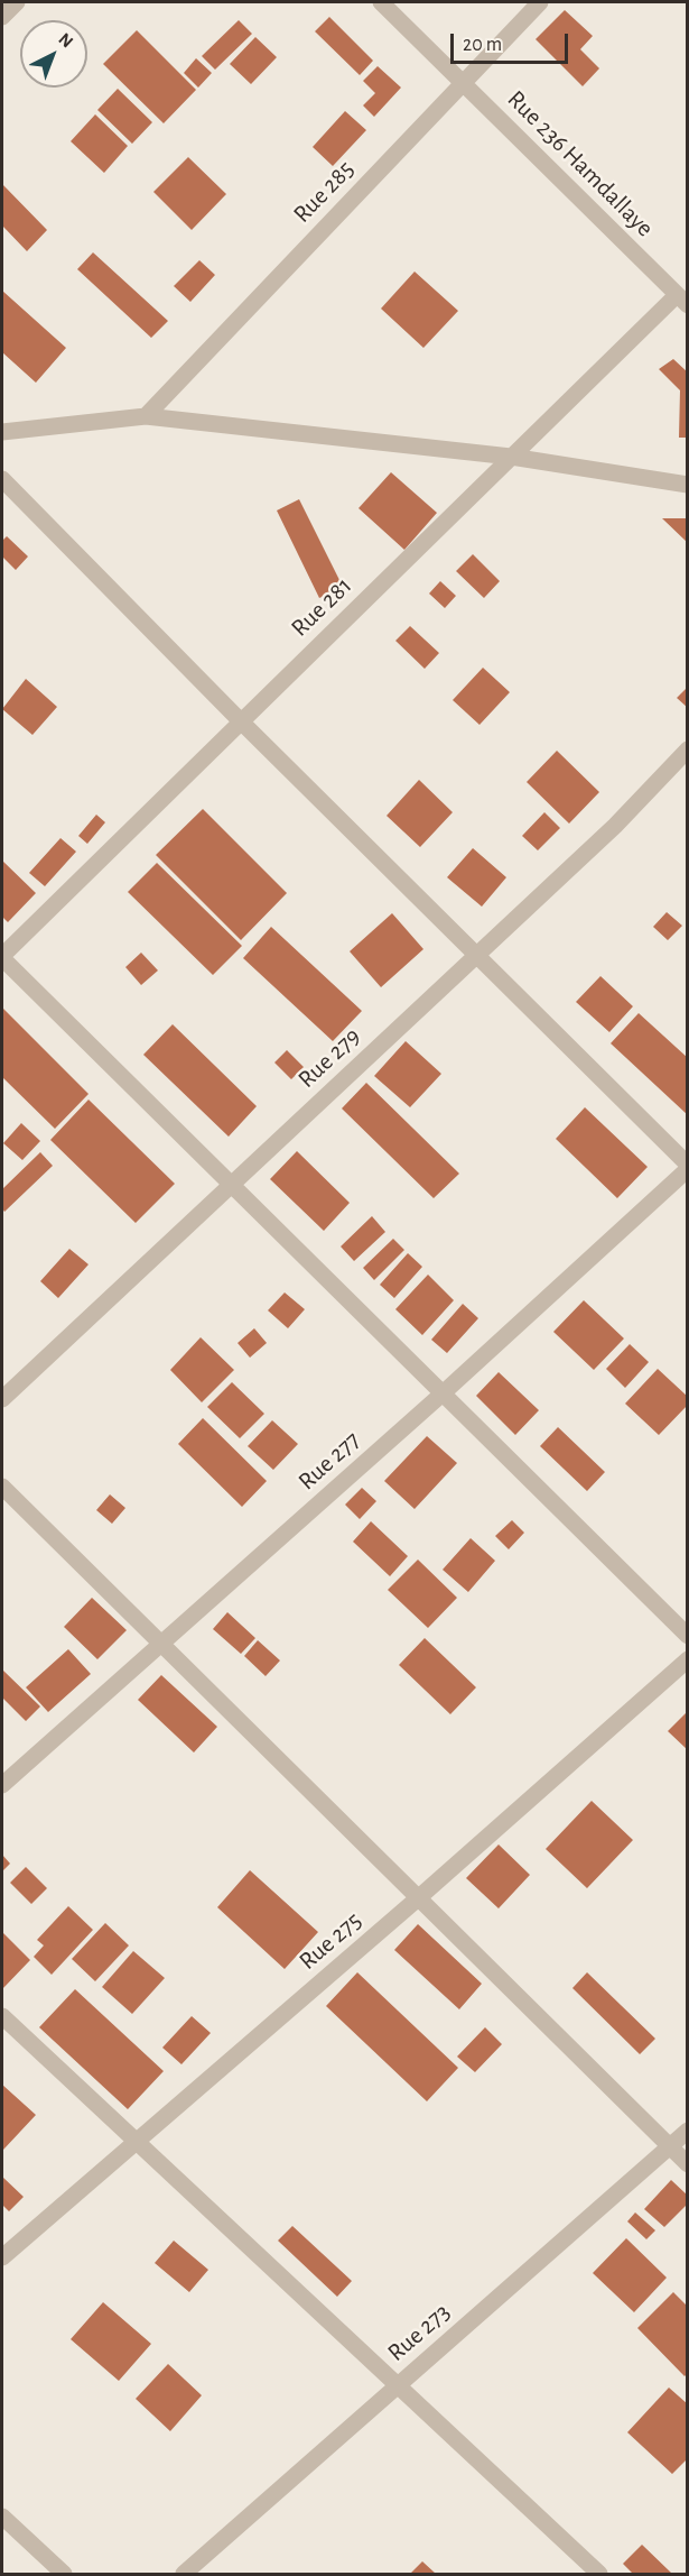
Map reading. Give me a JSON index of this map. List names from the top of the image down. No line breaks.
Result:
{"streets":{"street":["Rue 236 Hamdallaye","Rue 285","Rue 281","Rue 279","Rue 277","Rue 275","Rue 273"]},"crossings":[["Rue 236 Hamdallaye","Rue 285"],["Rue 236 Hamdallaye","Rue 281"]],"scale_bar":"20 m","north":"top right"}
